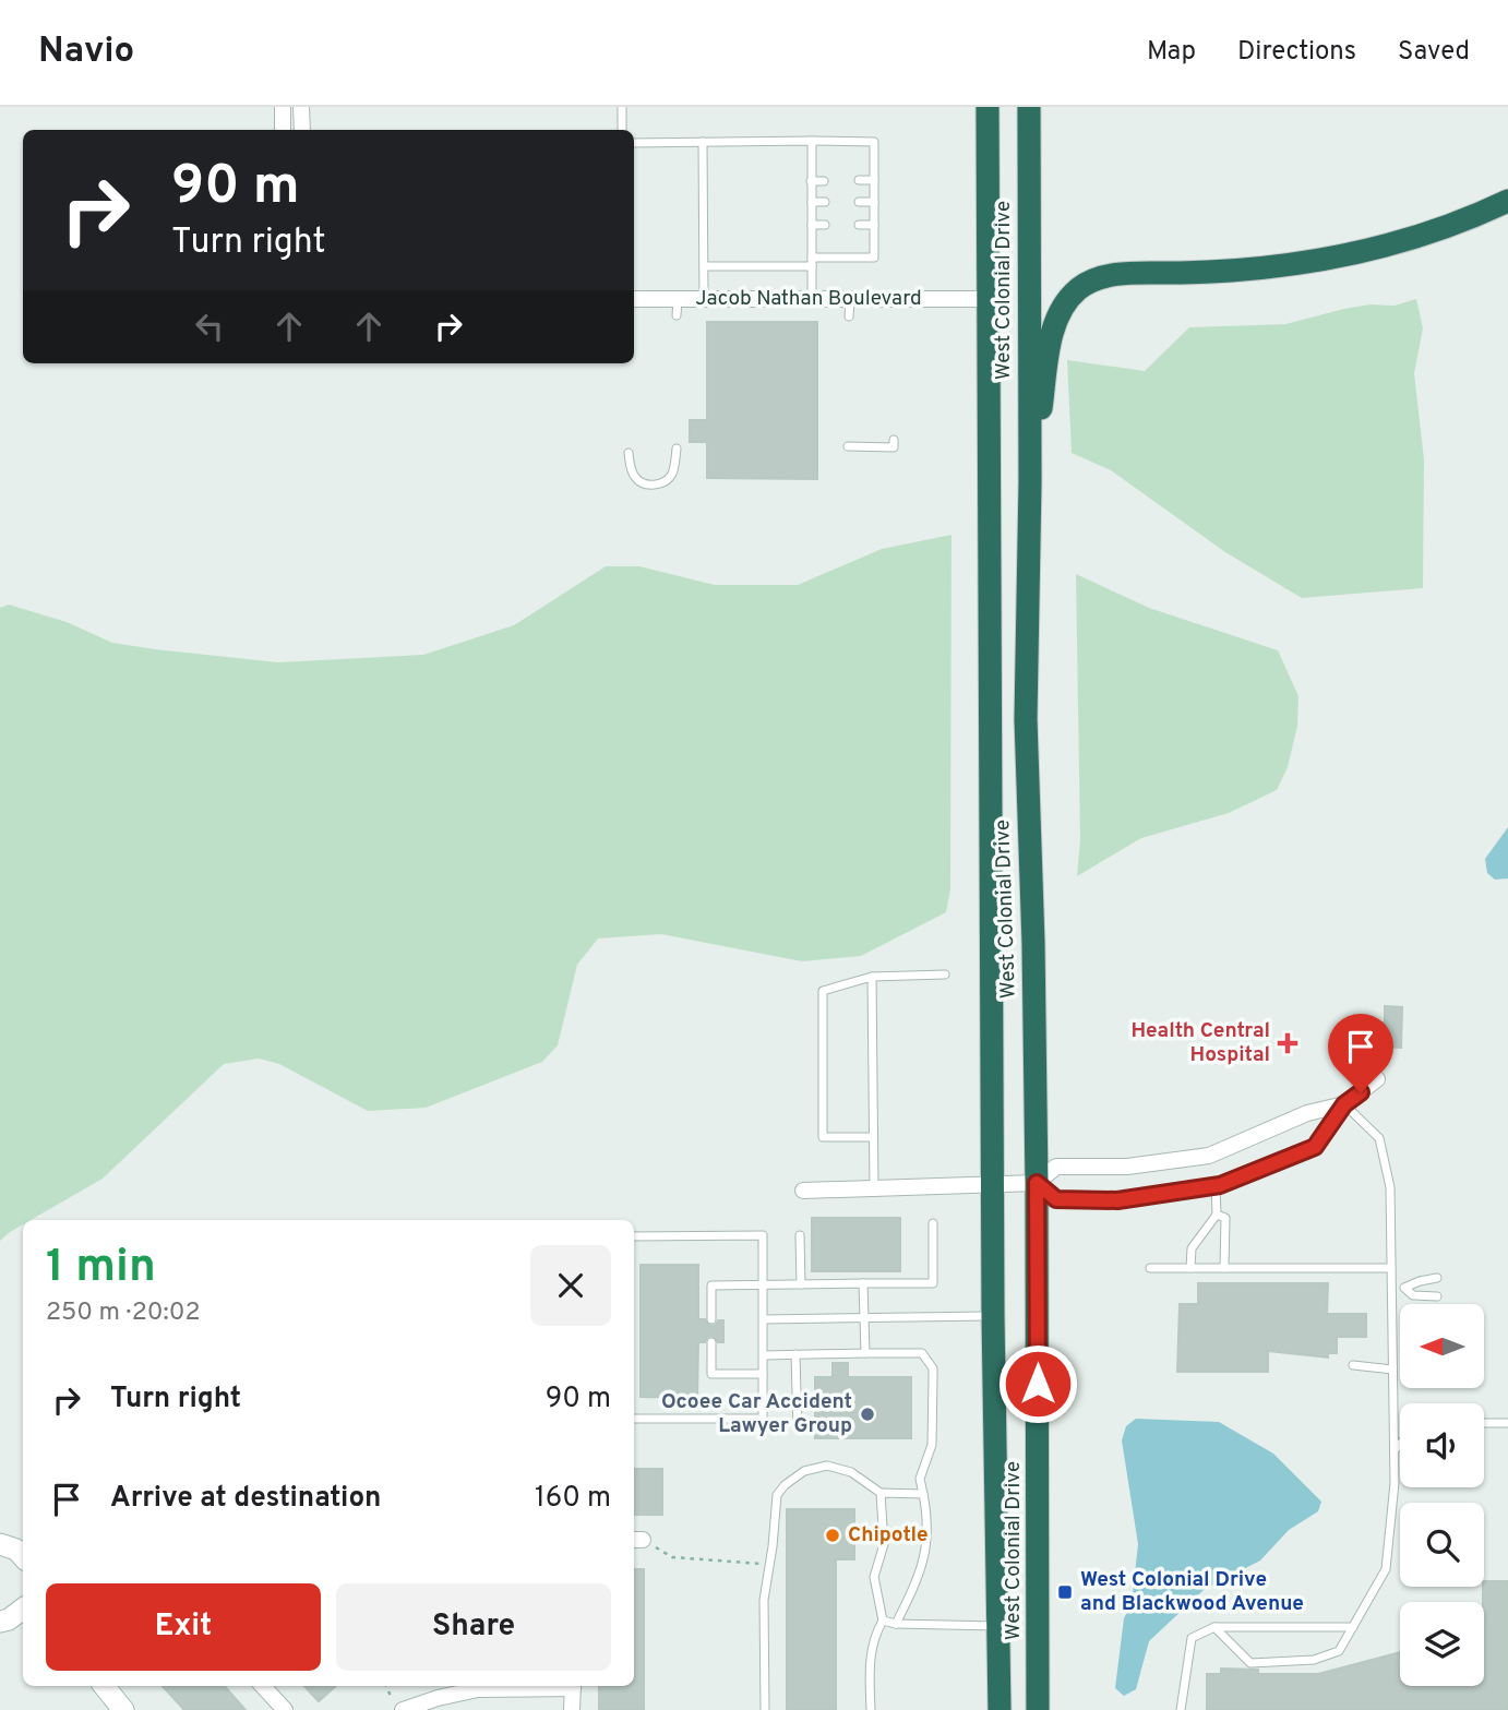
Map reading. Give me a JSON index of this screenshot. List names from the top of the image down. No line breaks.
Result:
{"streets":{"highway":["West Colonial Drive"],"street":["Jacob Nathan Boulevard"]},"crossings":[["West Colonial Drive","Jacob Nathan Boulevard"]],"places":{"health":["Health Central Hospital"],"other":["Ocoee Car Accident Lawyer Group","Chipotle"],"transit":["West Colonial Drive and Blackwood Avenue"]},"north":"left","page":{"header":"Navio","nav":["Map","Directions","Saved"],"turn":["90 m","Turn right"],"heading":["1 min","250 m · 20:02"],"list":[{"name":"Turn right","value":"90 m"},{"name":"Arrive at destination","value":"160 m"}],"buttons":["Exit","Share"]}}
